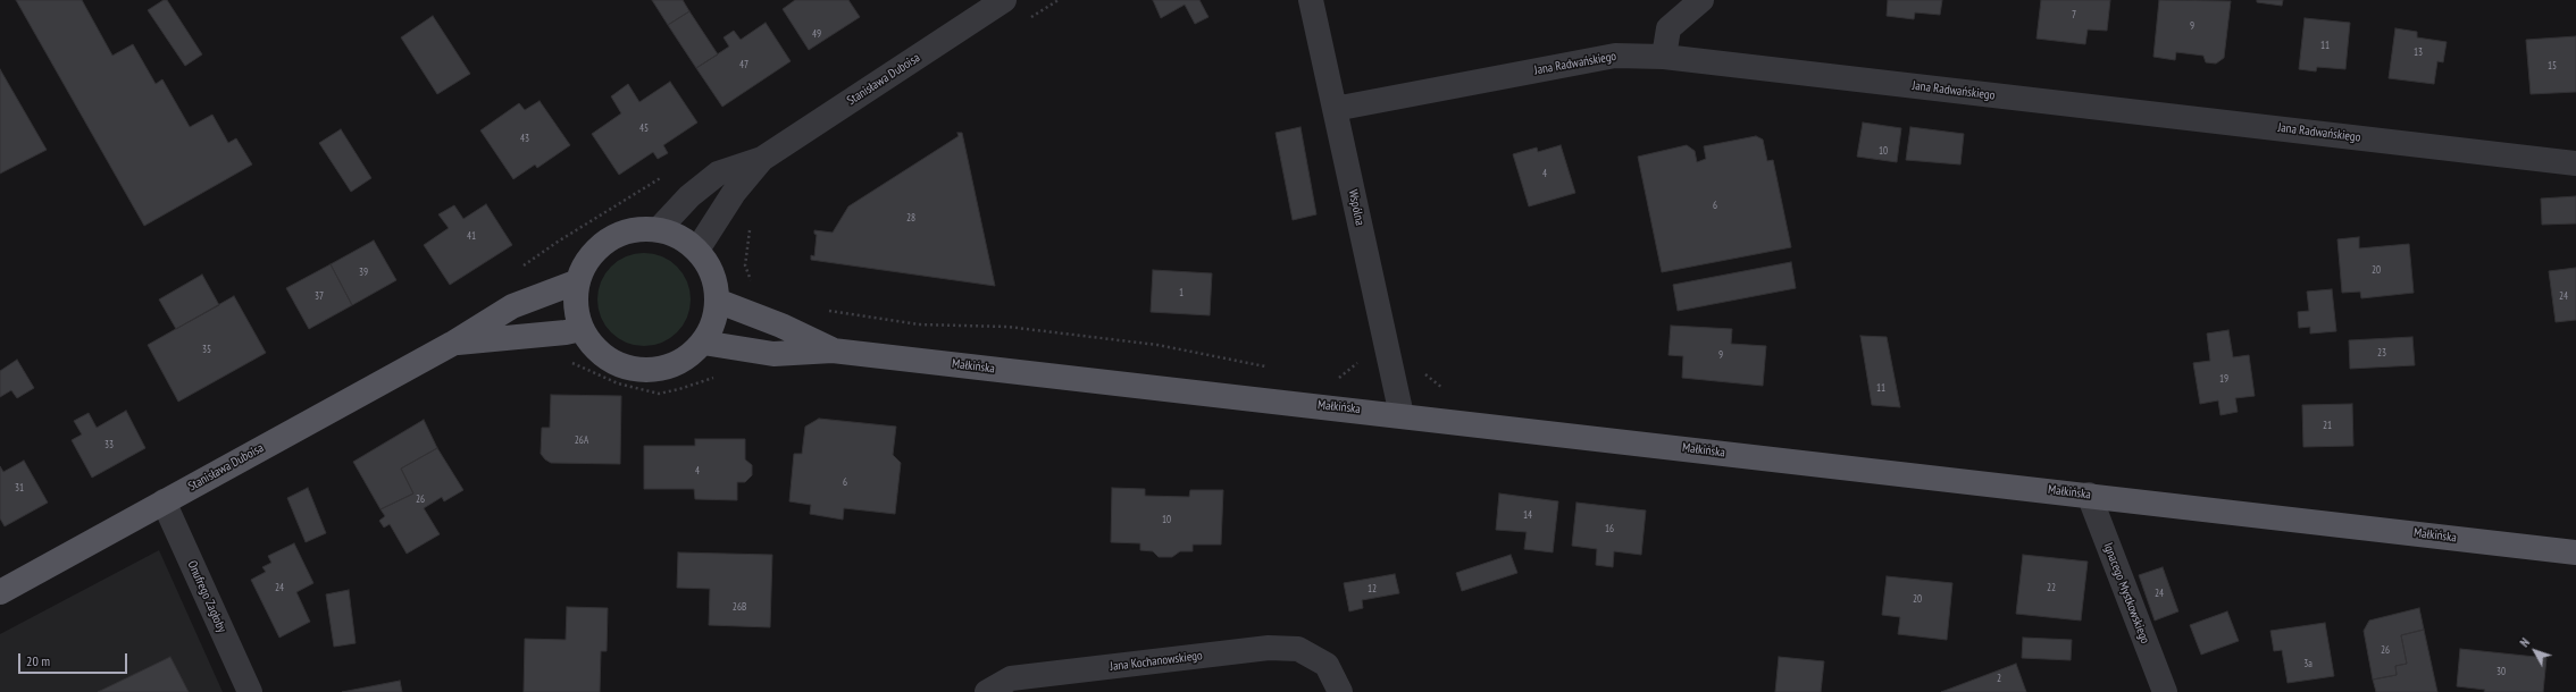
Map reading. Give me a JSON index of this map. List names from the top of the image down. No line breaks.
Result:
{"streets":{"main road":["Stanisława Duboisa","Małkińska"],"street":["Jana Radwańskiego","Wspólna","Ignacego Mystkowskiego","Onufrego Zagłoby","Jana Kochanowskiego"]},"crossings":[["Jana Radwańskiego","Wspólna"],["Stanisława Duboisa","Małkińska"],["Stanisława Duboisa","Onufrego Zagłoby"],["Wspólna","Małkińska"],["Małkińska","Ignacego Mystkowskiego"]],"house_numbers":["7","9","49","11","13","47","15","45","43","10","4","6","28","41","20","39","1","37","24","35","23","9","19","11","21","26A","33","4","6","31","26","14","10","16","24","22","12","24","20","26B","26","3a","30","2"],"scale_bar":"20 m","north":"top left"}
